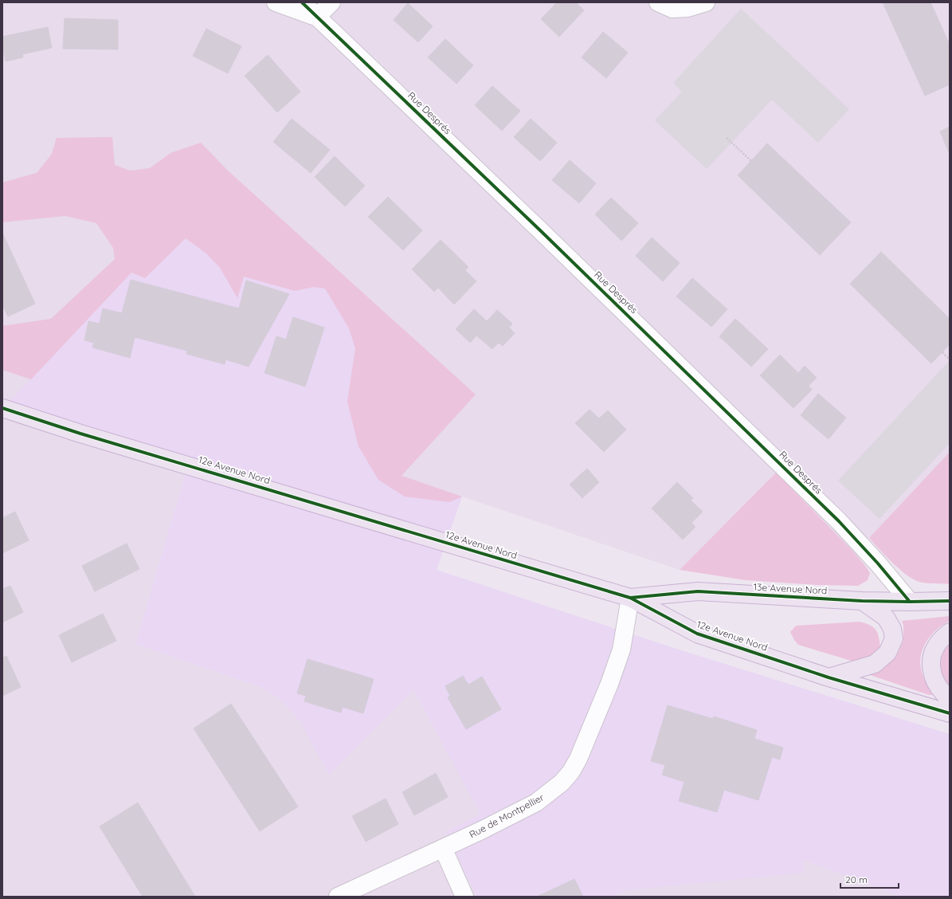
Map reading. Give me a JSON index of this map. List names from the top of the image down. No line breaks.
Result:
{"streets":{"main road":["12e Avenue Nord","13e Avenue Nord"],"street":["Rue Després","Rue de Montpellier"]},"crossings":[["Rue Després","13e Avenue Nord"],["12e Avenue Nord","13e Avenue Nord"],["12e Avenue Nord","Rue de Montpellier"],["13e Avenue Nord","Rue de Montpellier"]],"scale_bar":"20 m"}
